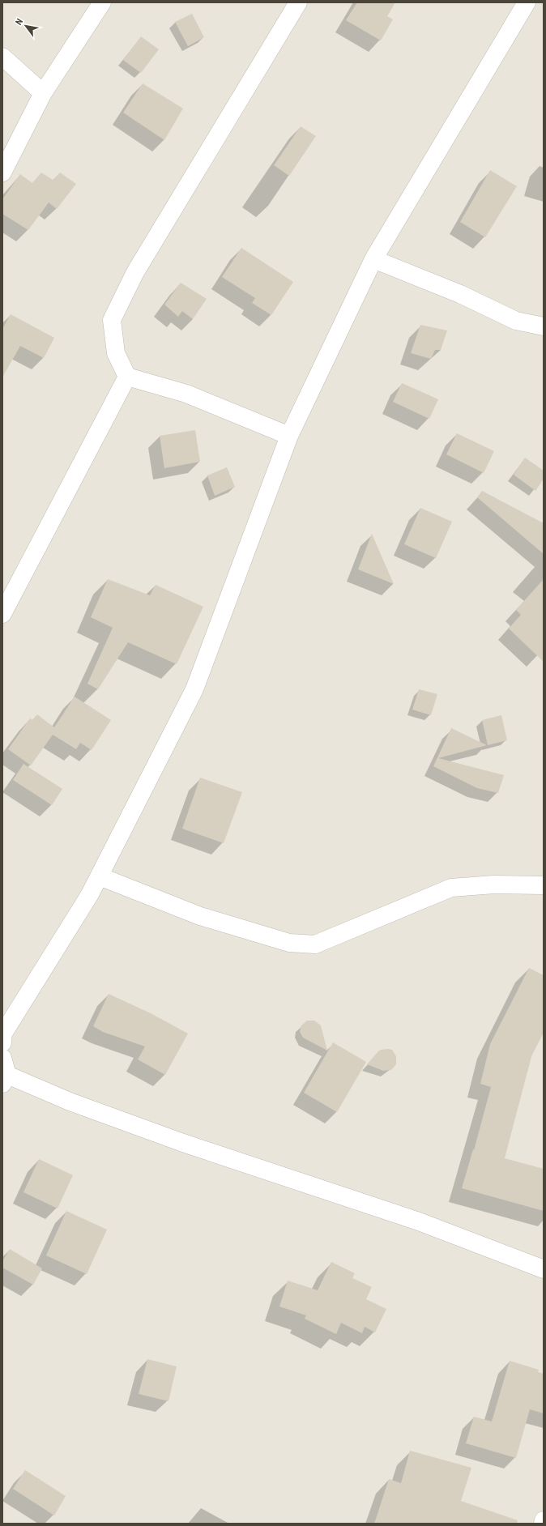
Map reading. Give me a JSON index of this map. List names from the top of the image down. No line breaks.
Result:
{"north":"top left"}
